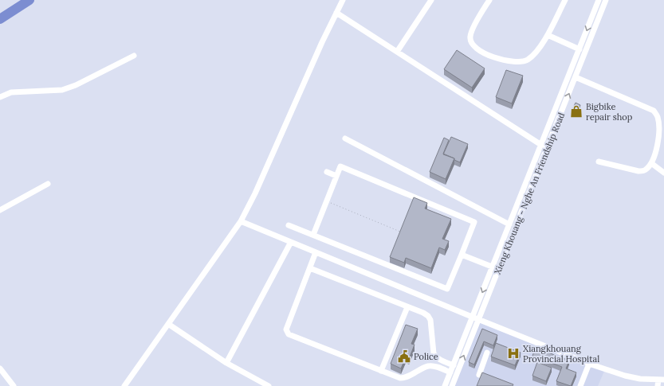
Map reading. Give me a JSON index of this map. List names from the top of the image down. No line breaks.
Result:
{"streets":{"street":["Xieng Khouang - Nghe An Friendship Road"]},"places":{"shop":["Bigbike repair shop"],"hospital":["Xiangkhouang Provincial Hospital"],"public building":["Police"]}}
